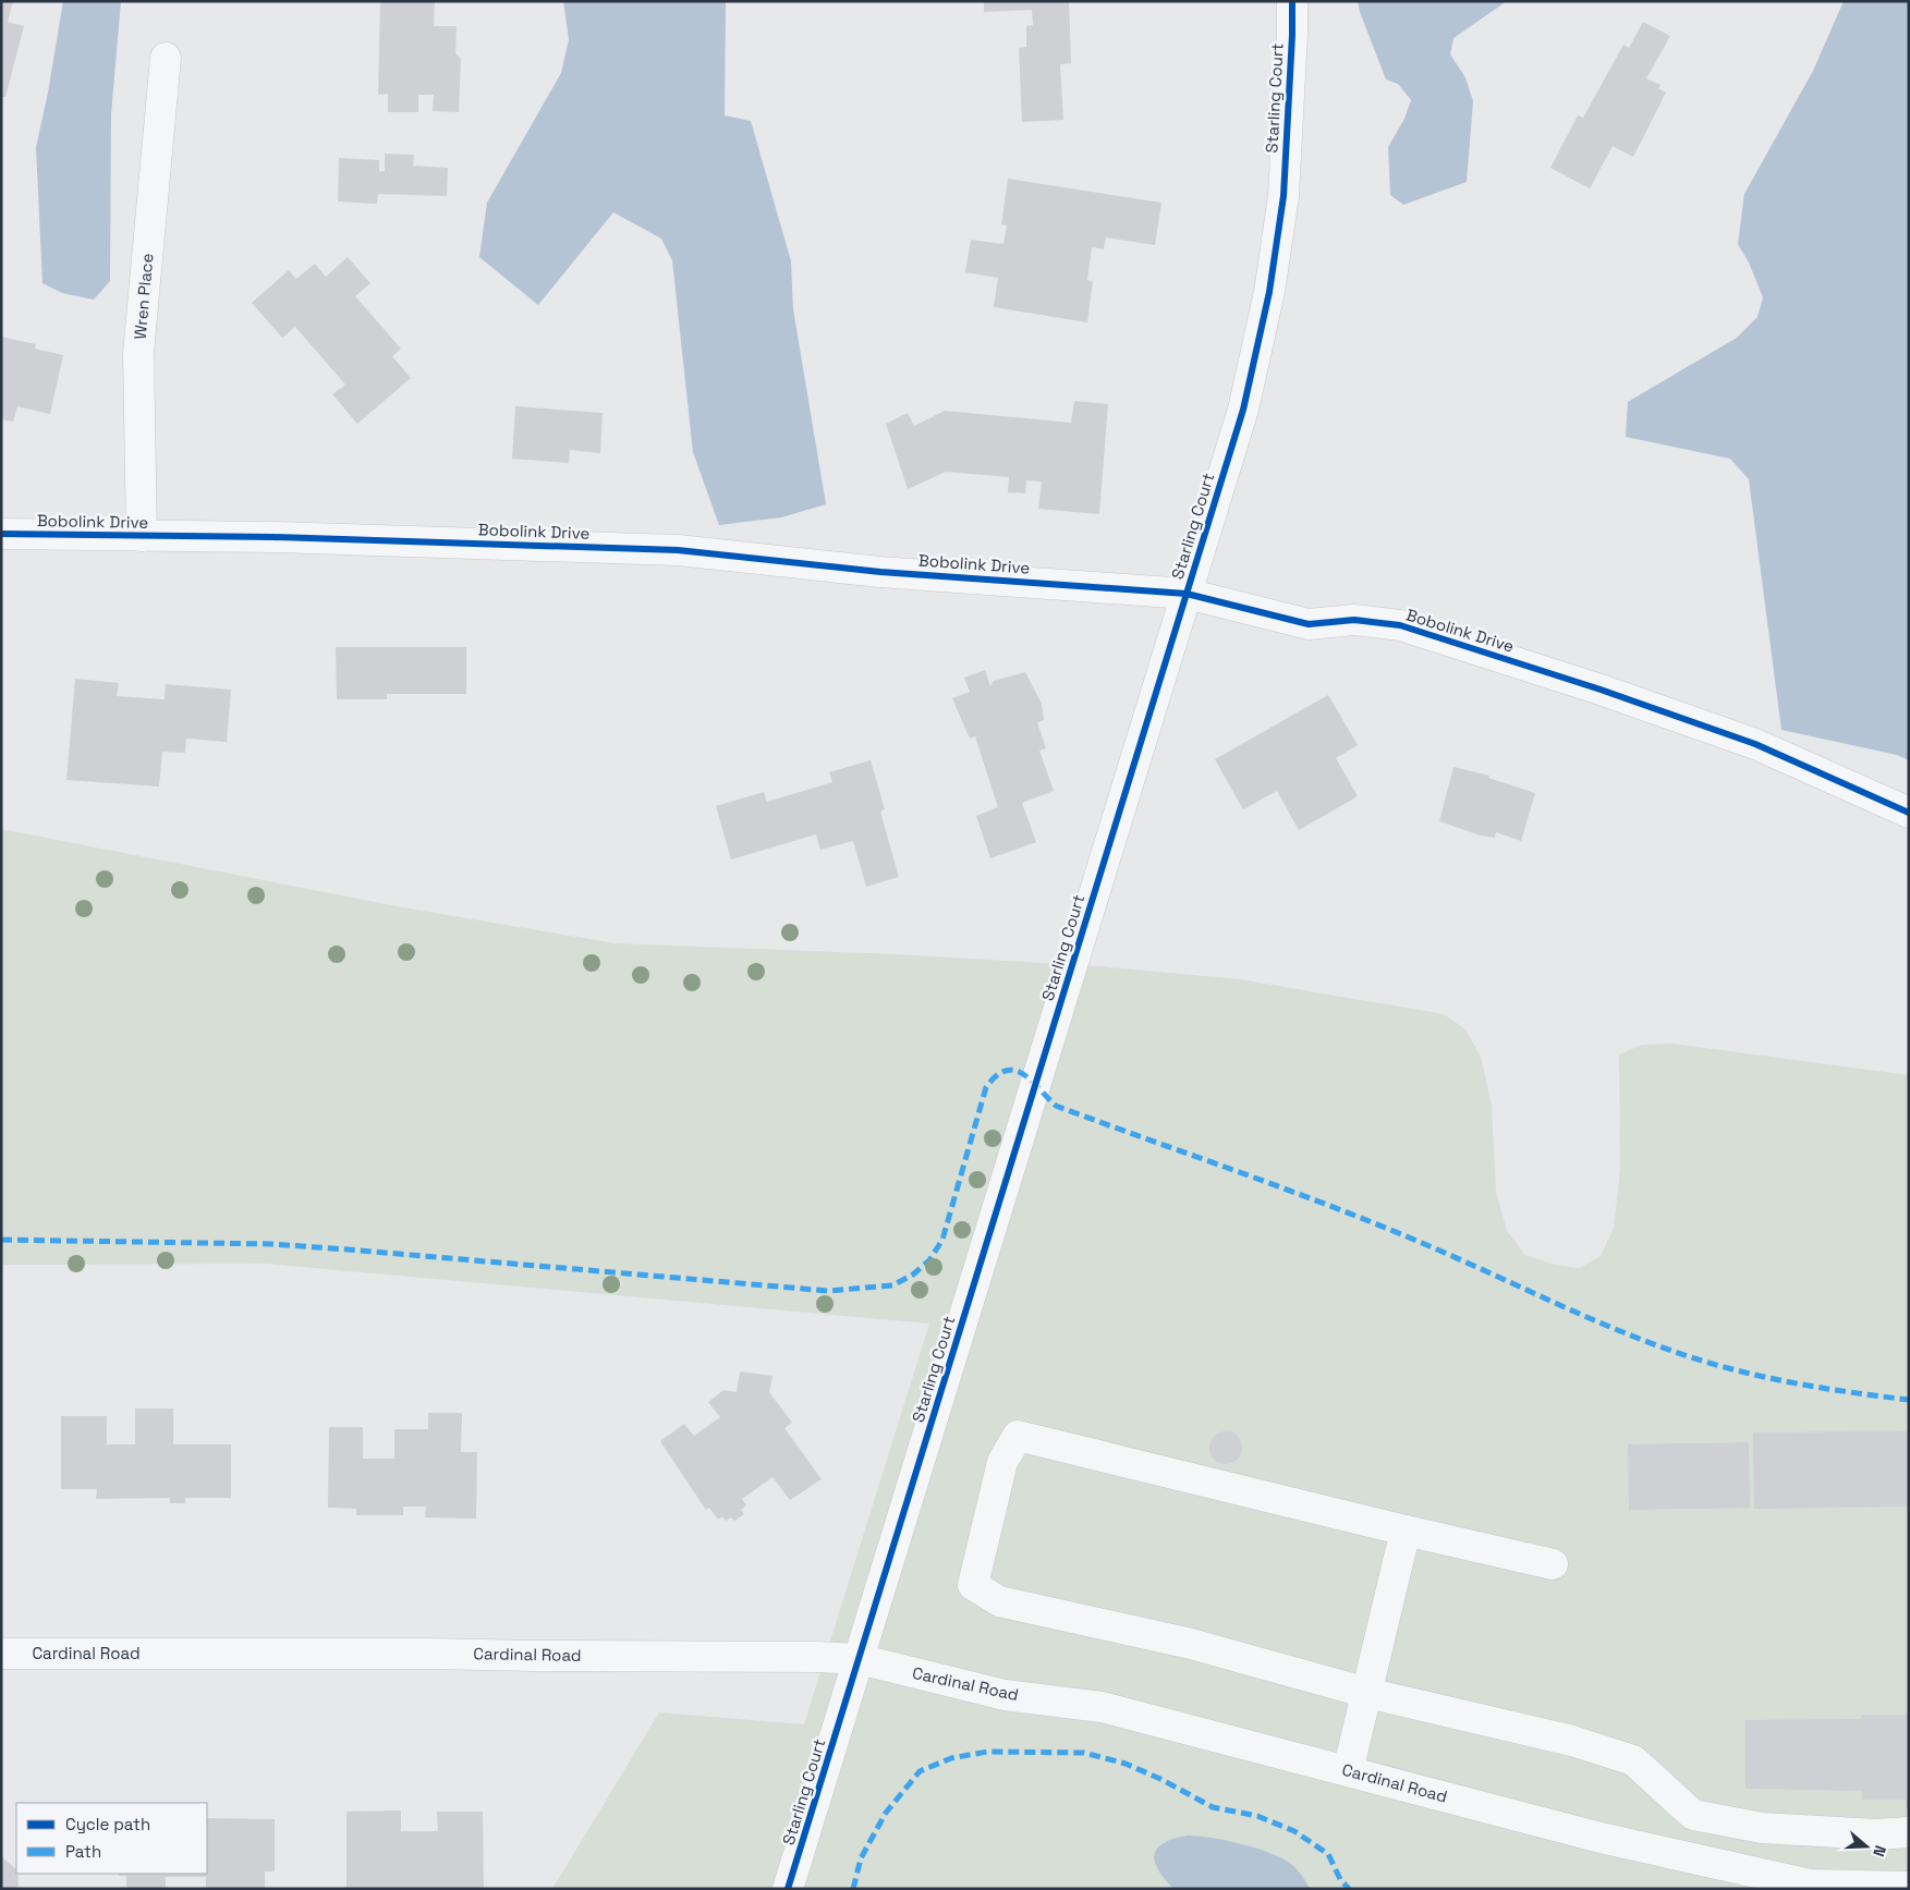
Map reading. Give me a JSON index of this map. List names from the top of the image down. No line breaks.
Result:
{"streets":{"street":["Starling Court","Wren Place","Bobolink Drive","Cardinal Road"]},"crossings":[["Starling Court","Bobolink Drive"],["Starling Court","Cardinal Road"],["Wren Place","Bobolink Drive"]],"legend":["Cycle path","Path"],"north":"right"}
